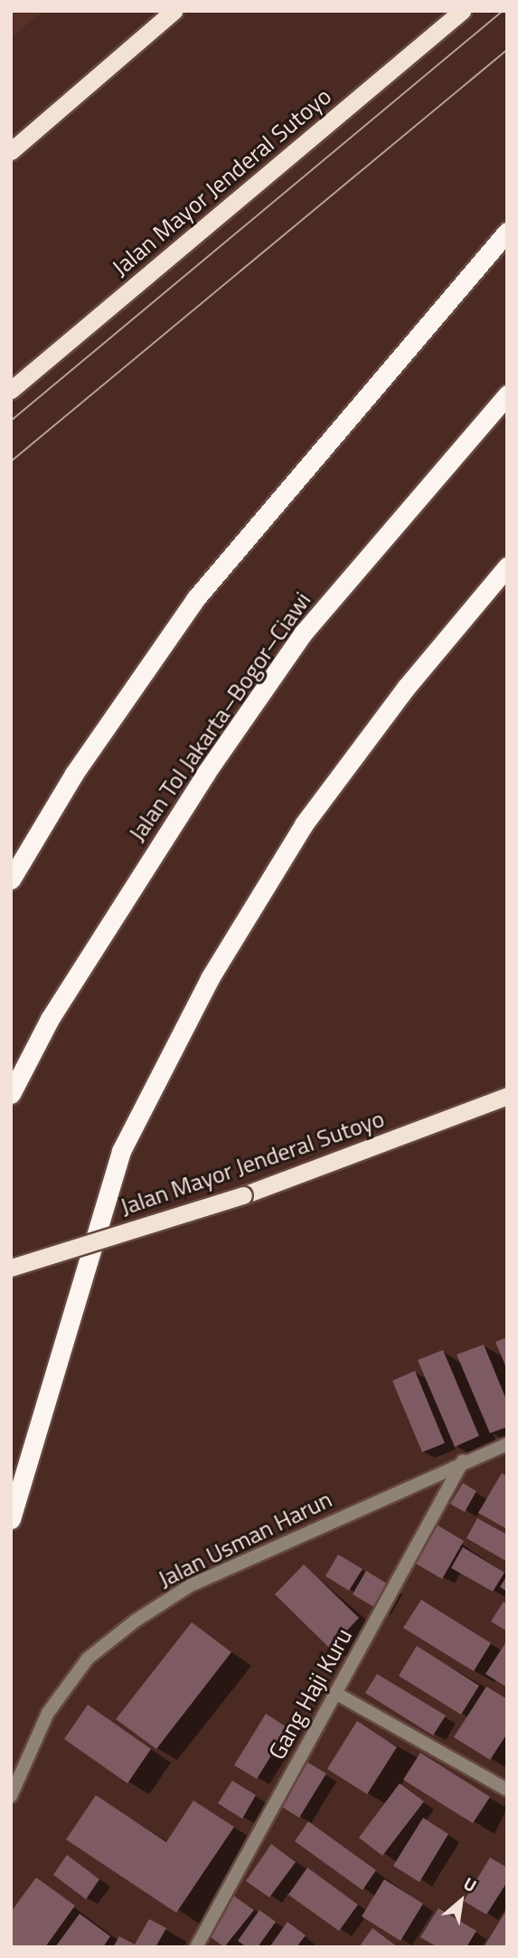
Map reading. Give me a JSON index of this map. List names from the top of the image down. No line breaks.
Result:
{"streets":{"highway":["Jalan Mayor Jenderal Sutoyo","Jalan Tol Jakarta–Bogor–Ciawi"],"street":["Jalan Usman Harun","Gang Haji Kuru"]},"crossings":[["Jalan Usman Harun","Gang Haji Kuru"]],"north":"top right"}
